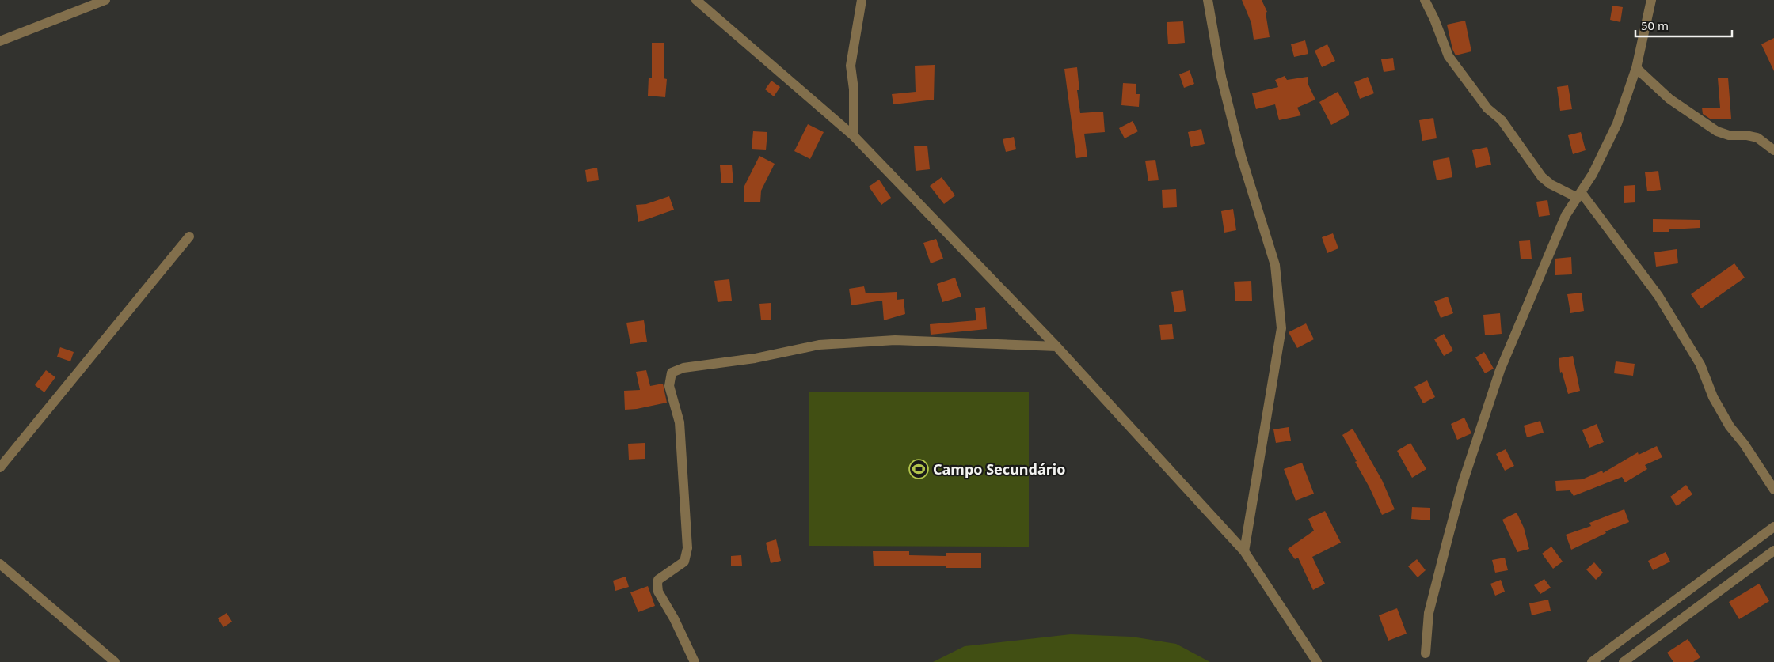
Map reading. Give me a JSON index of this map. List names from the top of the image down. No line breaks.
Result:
{"places":{"sports":["Campo Secundário"]},"scale_bar":"50 m"}
